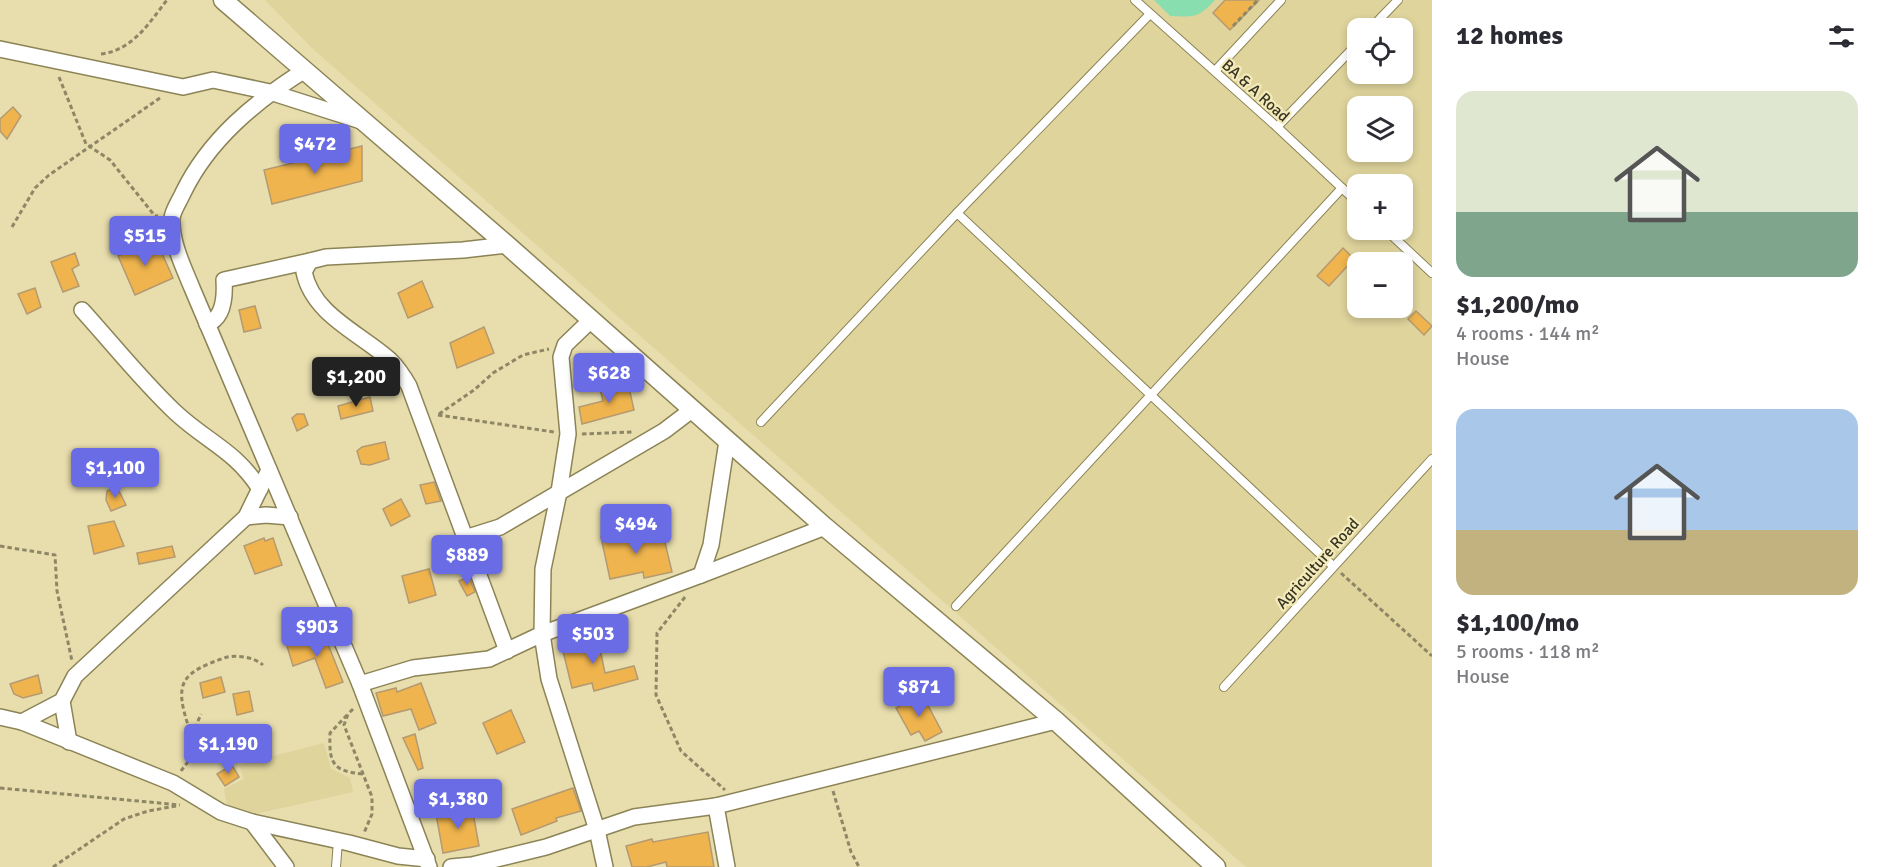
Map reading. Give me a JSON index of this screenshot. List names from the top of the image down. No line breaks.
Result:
{"streets":{"lane":["BA & A Road","Agriculture Road"]},"page":{"heading":"12 homes","map_buttons":["+","−"],"list":[{"name":"$1,200/mo","note":"4 rooms · 144 m² · House"},{"name":"$1,100/mo","note":"5 rooms · 118 m² · House"}],"price":["$472","$515","$628","$1,200","$1,100","$494","$889","$903","$503","$871","$1,190","$1,380"]}}
